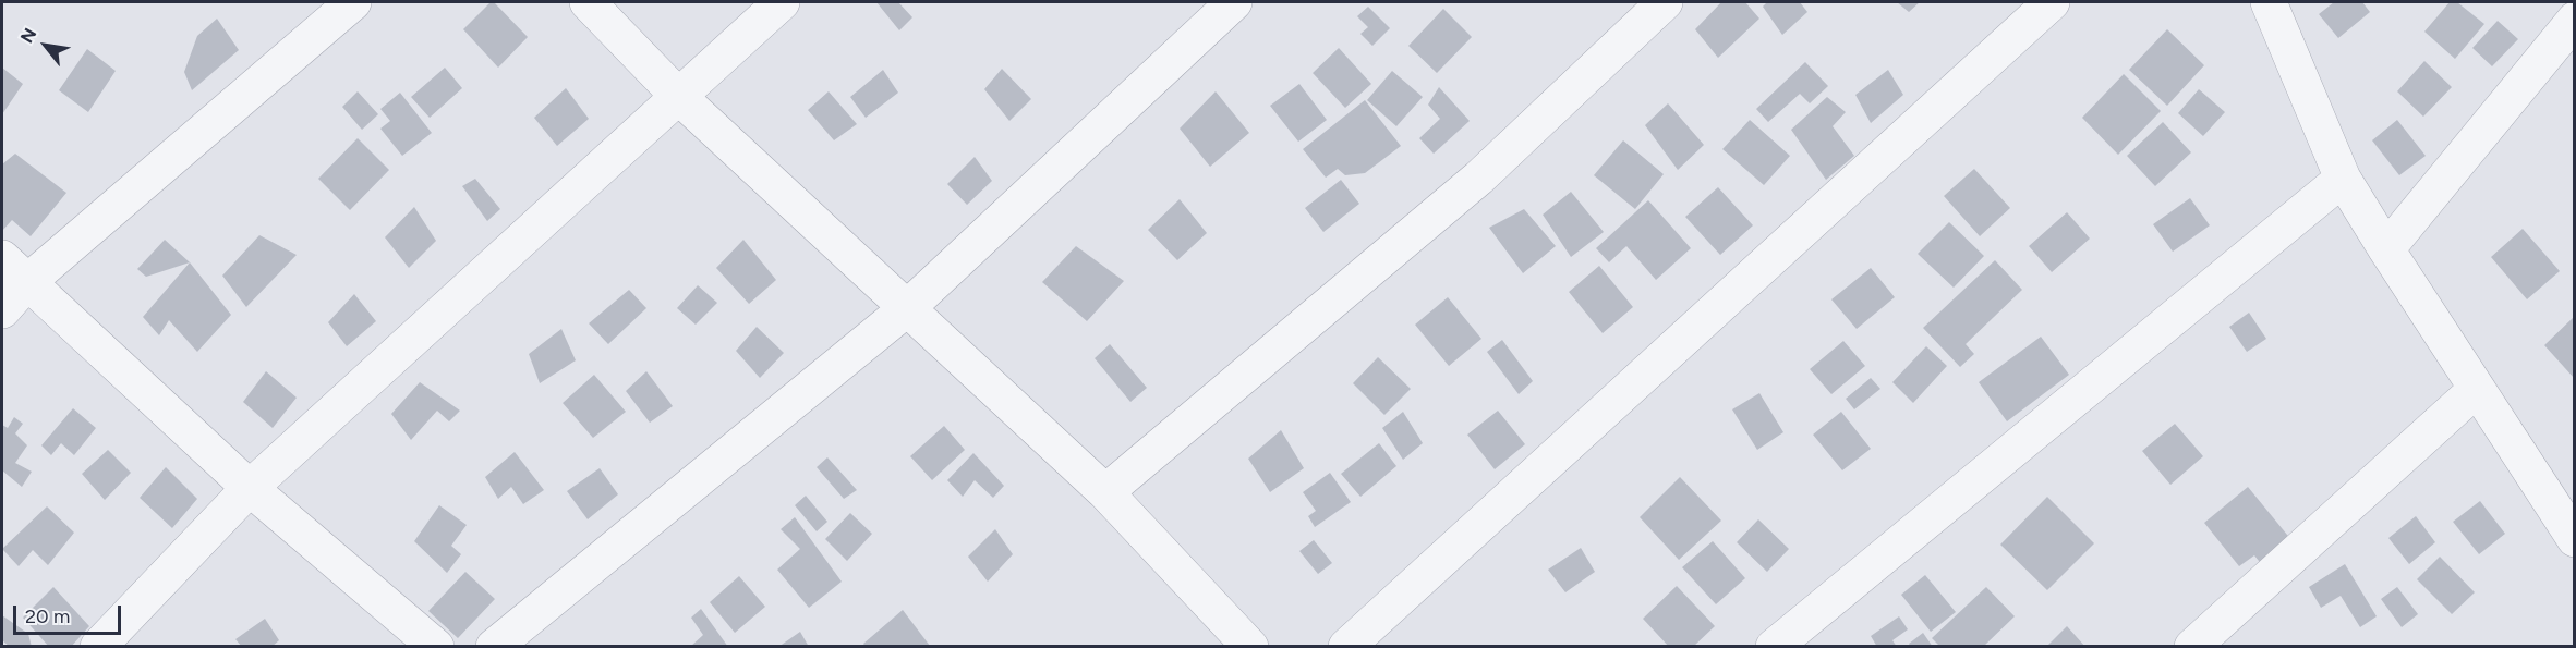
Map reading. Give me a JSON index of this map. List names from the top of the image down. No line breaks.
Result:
{"scale_bar":"20 m","north":"top left"}
